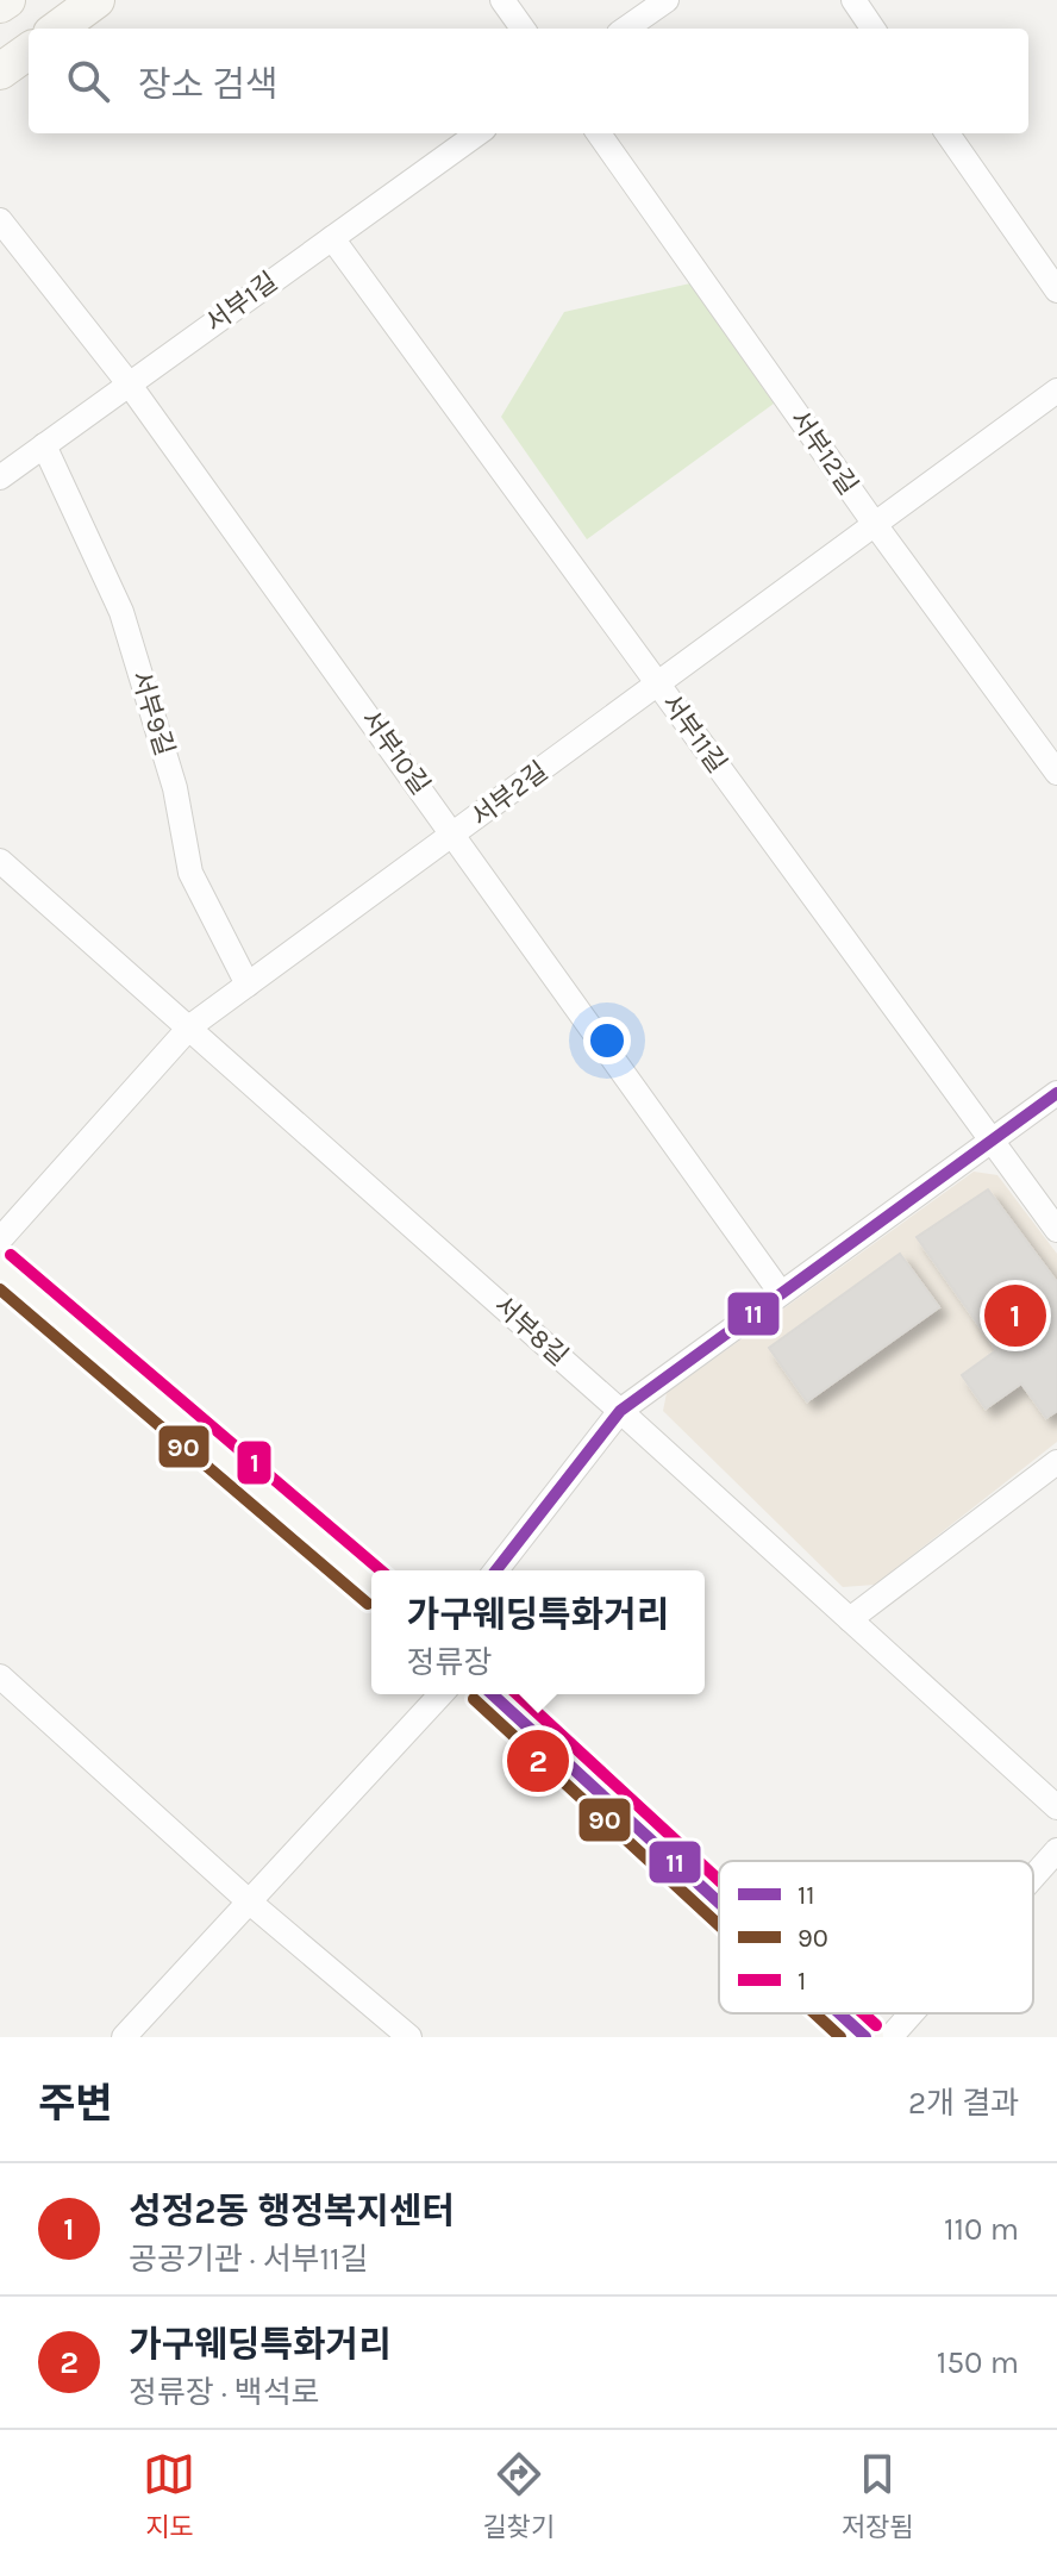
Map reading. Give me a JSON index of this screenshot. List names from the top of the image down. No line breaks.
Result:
{"streets":{"street":["서부1길","서부12길","서부9길","서부11길","서부10길","서부2길","서부8길"]},"crossings":[["서부1길","서부9길"],["서부1길","서부11길"],["서부1길","서부10길"],["서부12길","서부2길"],["서부9길","서부2길"],["서부11길","서부2길"],["서부10길","서부2길"],["서부2길","서부8길"]],"lines":["transit line 11","transit line 1","transit line 90"],"legend":["11","90","1"],"page":{"search":"장소 검색","pins":["1","2"],"popup":["가구웨딩특화거리","정류장"],"heading":["주변","2개 결과"],"list":[{"mark":"1","name":"성정2동 행정복지센터","note":"공공기관 · 서부11길","value":"110 m"},{"mark":"2","name":"가구웨딩특화거리","note":"정류장 · 백석로","value":"150 m"}],"nav":["지도","길찾기","저장됨"]}}
